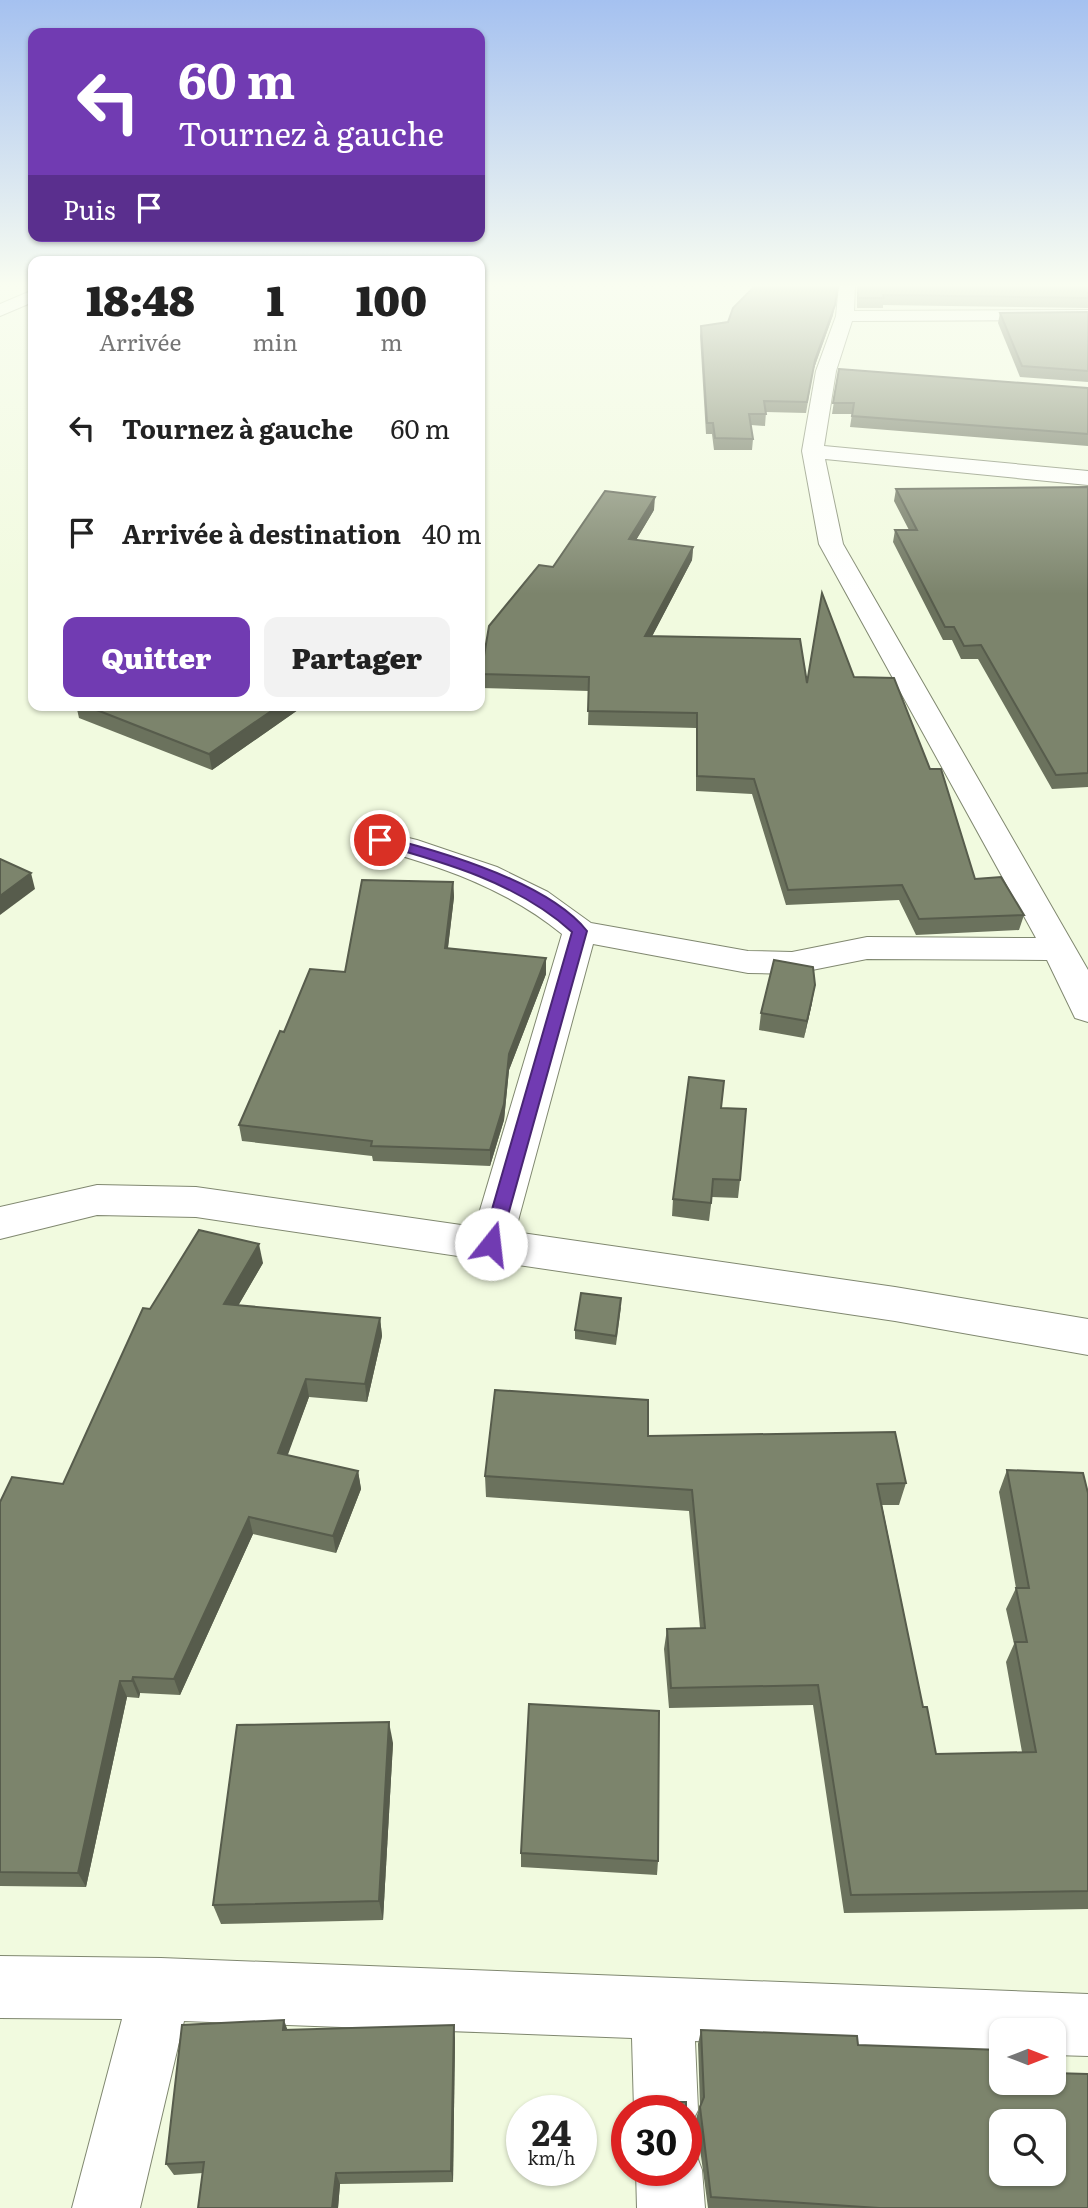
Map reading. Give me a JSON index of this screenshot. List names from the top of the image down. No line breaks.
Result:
{"north":"right","page":{"turn":["60 m","Tournez à gauche"],"then":"Puis","eta":["18:48","Arrivée","1","min","100","m"],"list":[{"name":"Tournez à gauche","value":"60 m"},{"name":"Arrivée à destination","value":"40 m"}],"buttons":["Quitter","Partager"],"speed":"24 km/h","limit":"30"}}
